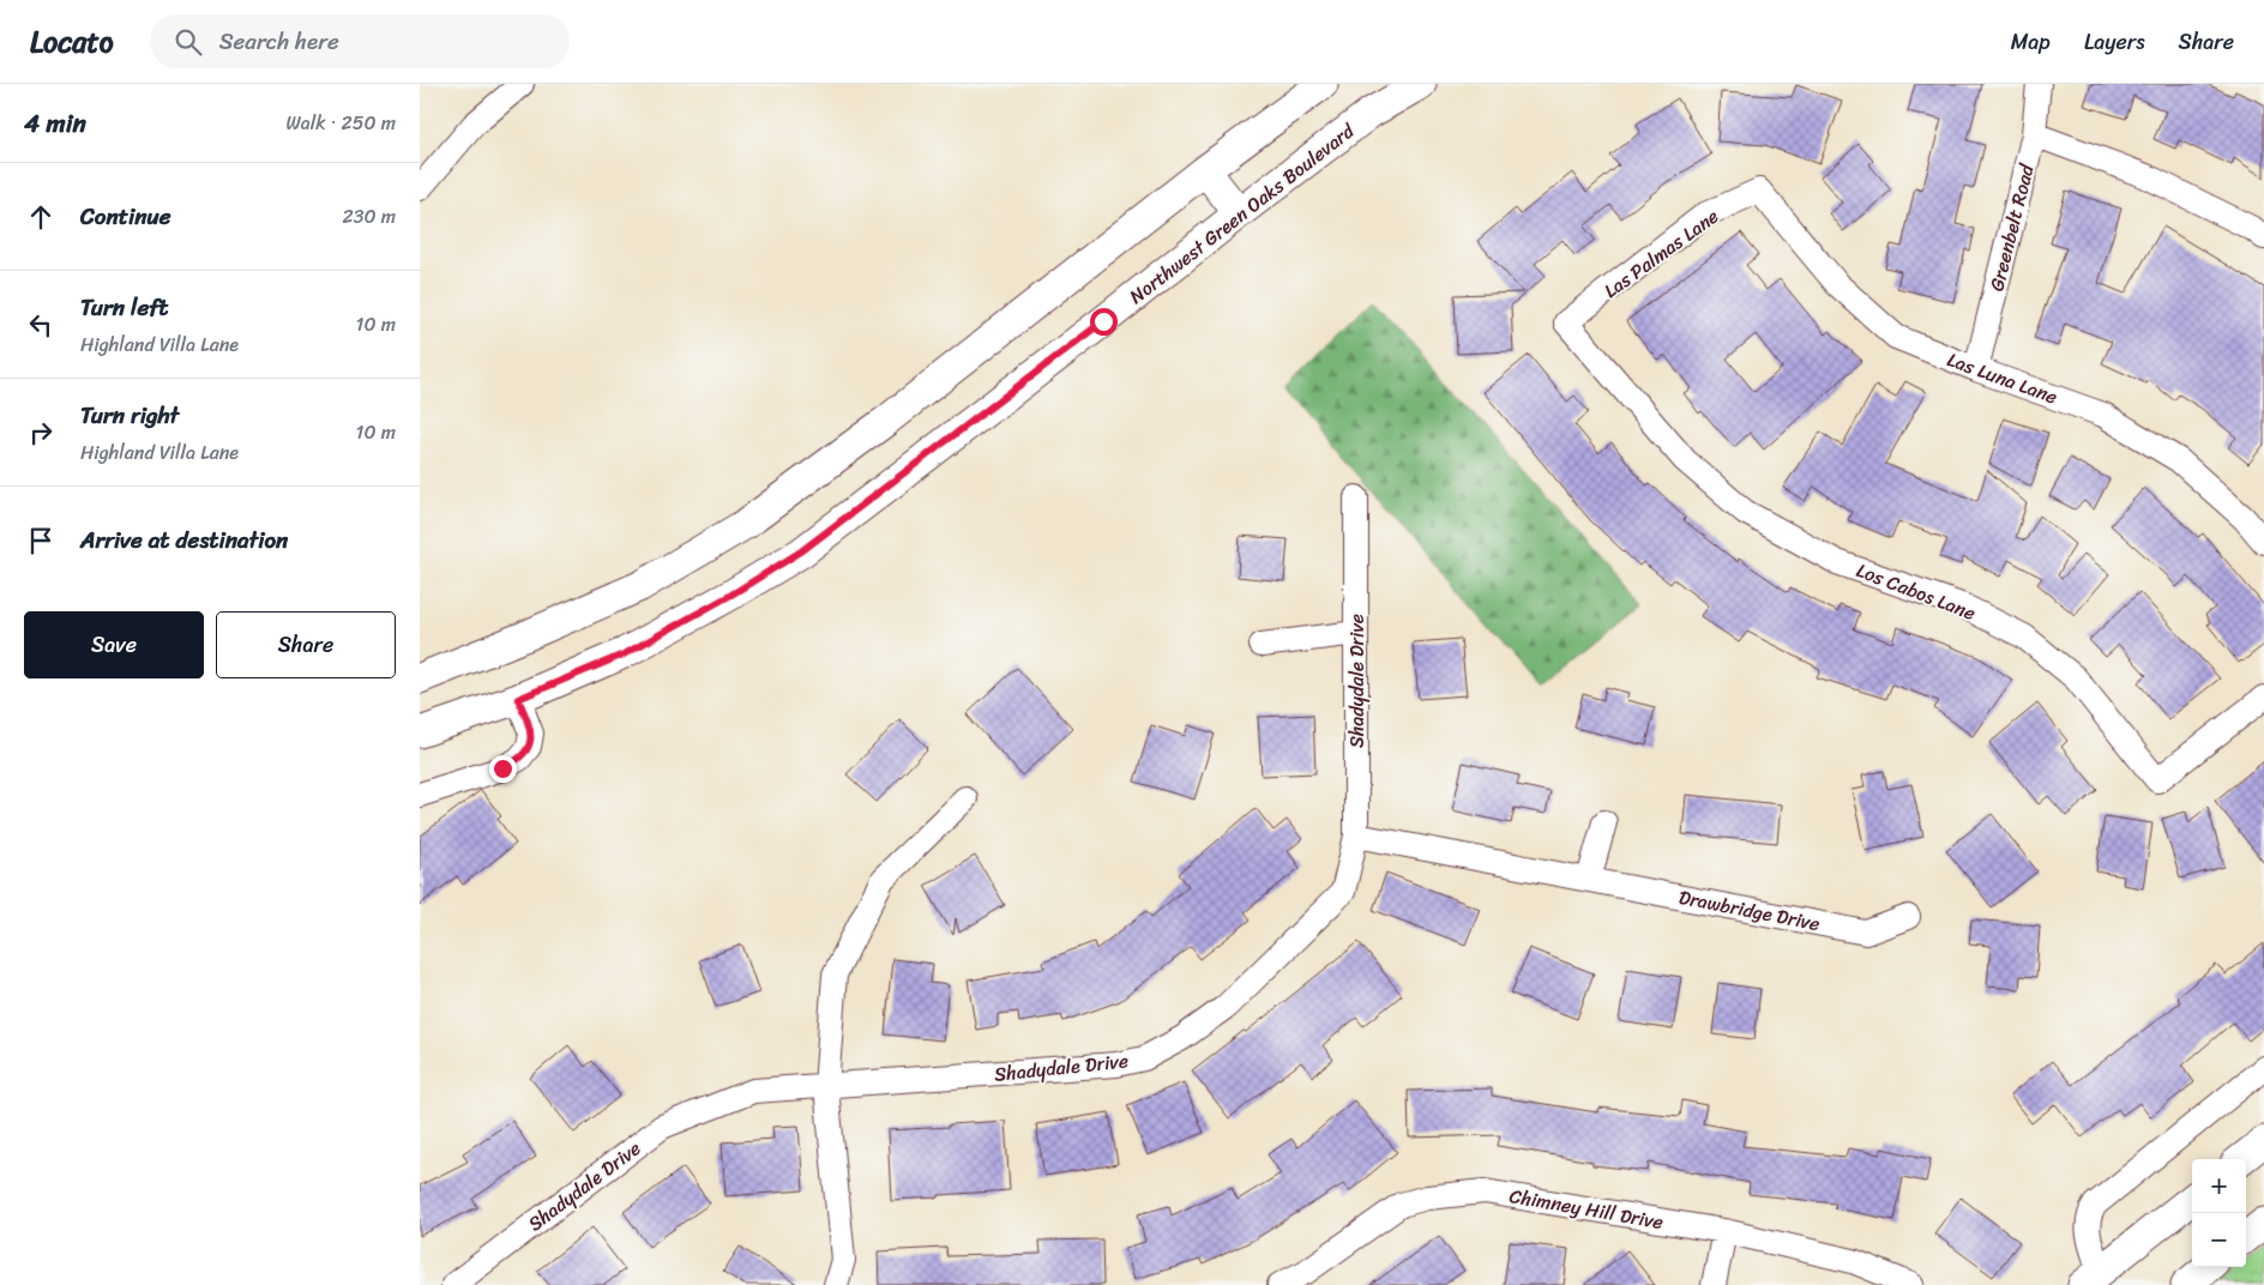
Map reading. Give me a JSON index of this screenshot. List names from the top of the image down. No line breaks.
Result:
{"streets":{"main road":["Northwest Green Oaks Boulevard"],"street":["Greenbelt Road","Las Palmas Lane","Las Luna Lane","Los Cabos Lane","Shadydale Drive","Drawbridge Drive","Chimney Hill Drive"]},"crossings":[["Greenbelt Road","Las Luna Lane"],["Las Palmas Lane","Las Luna Lane"],["Las Palmas Lane","Los Cabos Lane"],["Shadydale Drive","Drawbridge Drive"]],"page":{"header":"Locato","search":"Search here","nav":["Map","Layers","Share"],"heading":["4 min","Walk · 250 m"],"list":[["Continue","230 m"],["Turn left","Highland Villa Lane","10 m"],["Turn right","Highland Villa Lane","10 m"],"Arrive at destination"],"buttons":["Save","Share"],"map_buttons":["+","−"]}}
